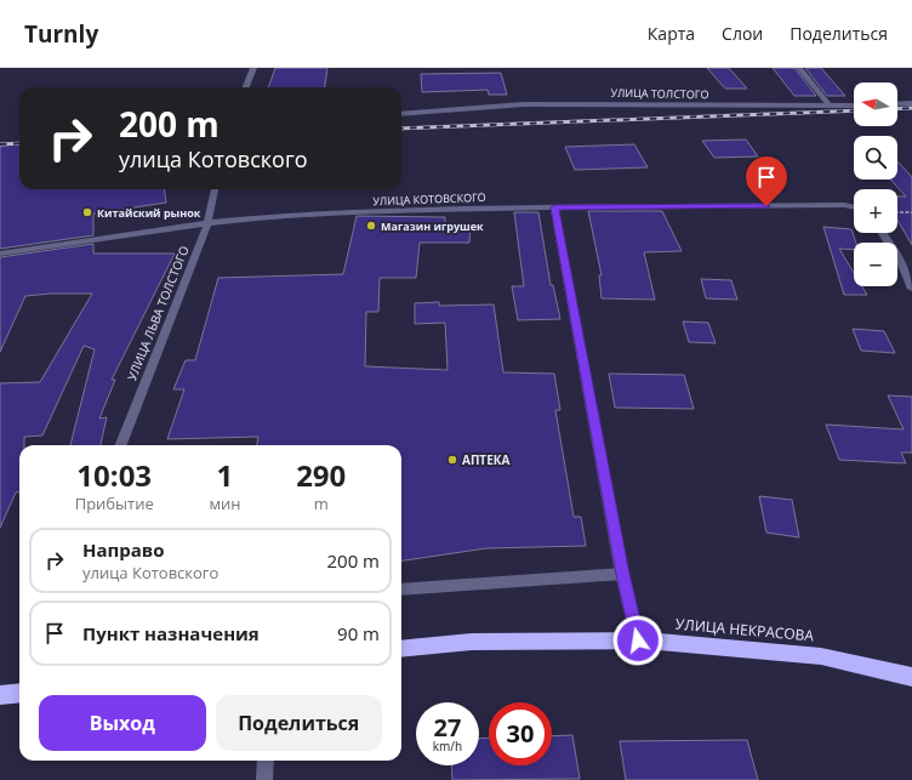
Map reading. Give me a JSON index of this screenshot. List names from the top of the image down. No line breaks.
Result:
{"streets":{"highway":["УЛИЦА НЕКРАСОВА"],"street":["УЛИЦА ТОЛСТОГО","УЛИЦА КОТОВСКОГО","УЛИЦА ЛЬВА ТОЛСТОГО"]},"crossings":[["УЛИЦА КОТОВСКОГО","УЛИЦА ЛЬВА ТОЛСТОГО"]],"places":["Китайский рынок","Магазин игрушек","АПТЕКА"],"north":"left","page":{"header":"Turnly","nav":["Карта","Слои","Поделиться"],"map_buttons":["+","−"],"turn":["200 m","улица Котовского"],"eta":["10:03","Прибытие","1","мин","290","m"],"list":[{"name":"Направо","note":"улица Котовского","value":"200 m"},{"name":"Пункт назначения","value":"90 m"}],"buttons":["Выход","Поделиться"],"speed":"27 km/h","limit":"30"}}
